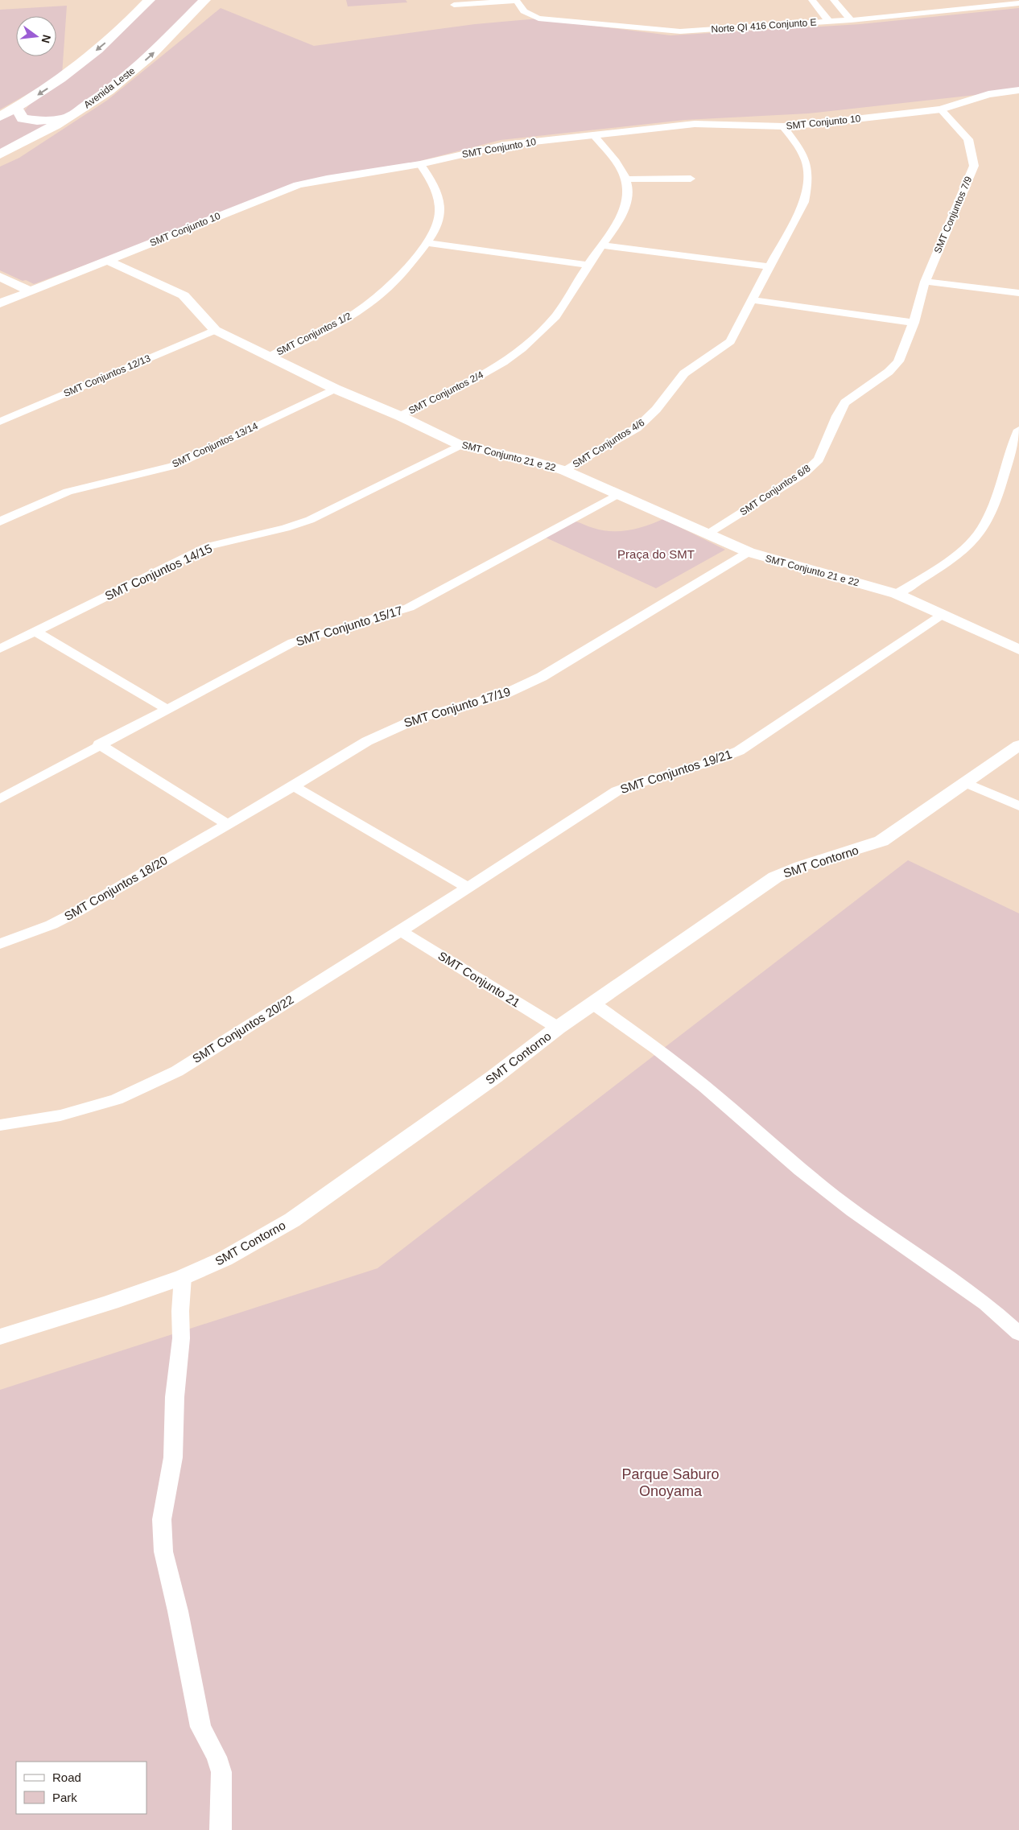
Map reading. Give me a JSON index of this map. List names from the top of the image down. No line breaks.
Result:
{"streets":{"main road":["Avenida Leste"],"street":["Norte QI 416 Conjunto E","SMT Conjunto 10","SMT Conjuntos 7/9","SMT Conjuntos 1/2","SMT Conjuntos 12/13","SMT Conjuntos 2/4","SMT Conjuntos 4/6","SMT Conjuntos 13/14","SMT Conjunto 21 e 22","SMT Conjuntos 6/8","SMT Conjuntos 14/15","SMT Conjunto 15/17","SMT Conjunto 17/19","SMT Conjuntos 19/21","SMT Contorno","SMT Conjuntos 18/20","SMT Conjunto 21","SMT Conjuntos 20/22"]},"crossings":[["SMT Conjunto 10","SMT Conjuntos 7/9"],["SMT Conjunto 10","SMT Conjuntos 1/2"],["SMT Conjunto 10","SMT Conjuntos 4/6"],["SMT Conjunto 10","SMT Conjunto 21 e 22"],["SMT Conjuntos 1/2","SMT Conjunto 21 e 22"],["SMT Conjuntos 12/13","SMT Conjunto 21 e 22"],["SMT Conjuntos 2/4","SMT Conjunto 21 e 22"],["SMT Conjuntos 4/6","SMT Conjunto 21 e 22"],["SMT Conjuntos 13/14","SMT Conjunto 21 e 22"],["SMT Conjunto 21 e 22","SMT Conjuntos 6/8"],["SMT Conjunto 21 e 22","SMT Conjuntos 14/15"],["SMT Conjunto 21 e 22","SMT Conjunto 15/17"],["SMT Conjunto 21 e 22","SMT Conjunto 17/19"],["SMT Conjunto 21 e 22","SMT Conjuntos 19/21"],["SMT Conjunto 17/19","SMT Conjuntos 18/20"],["SMT Conjuntos 19/21","SMT Conjuntos 20/22"],["SMT Contorno","SMT Conjunto 21"],["SMT Conjunto 21","SMT Conjuntos 20/22"]],"parks":["Praça do SMT","Parque Saburo Onoyama"],"legend":["Road","Park"],"north":"right"}
